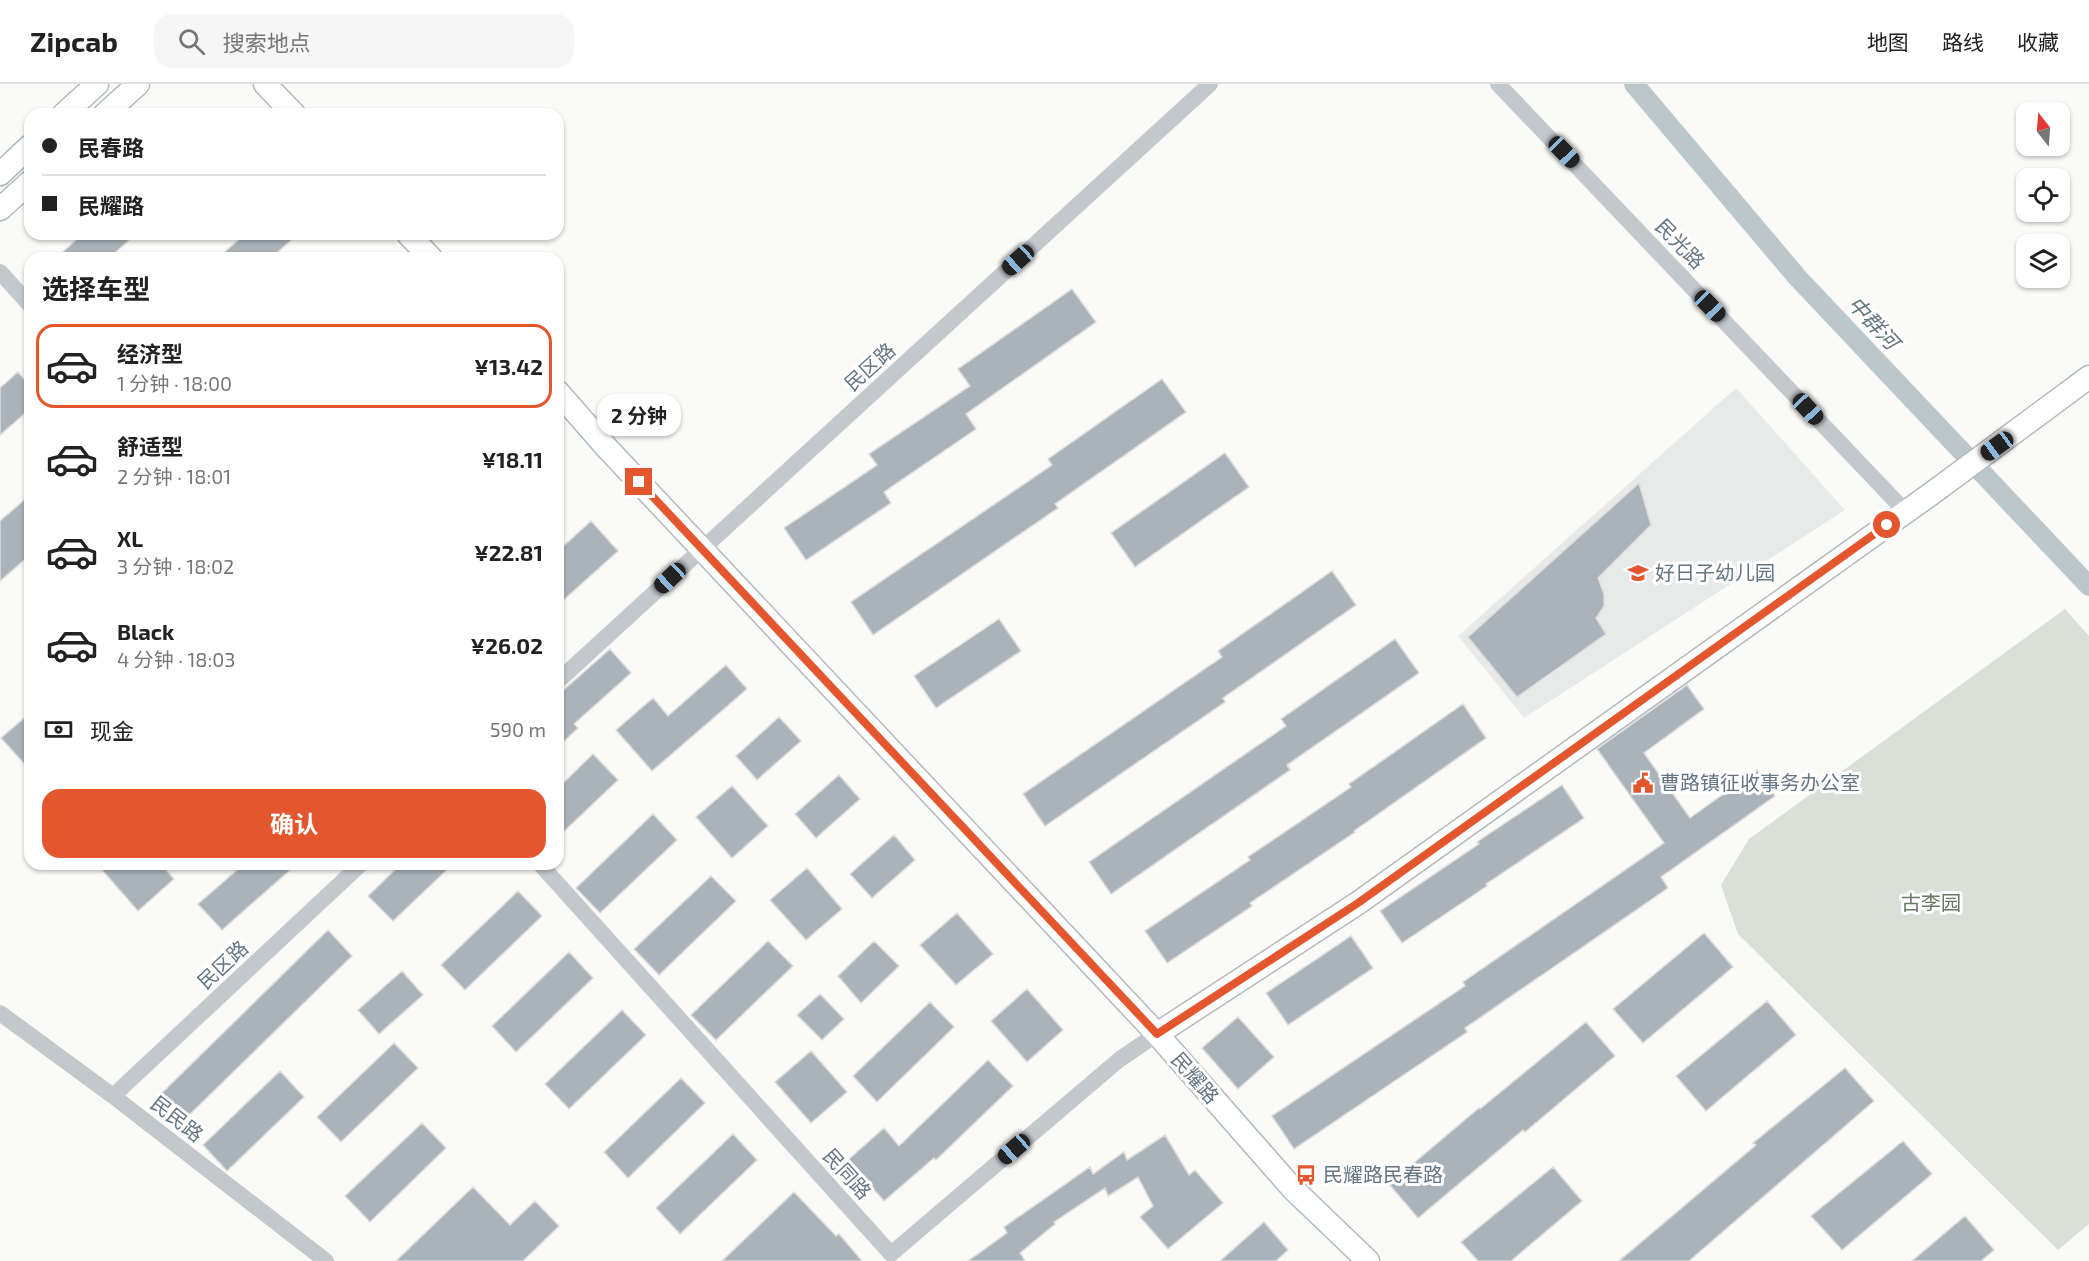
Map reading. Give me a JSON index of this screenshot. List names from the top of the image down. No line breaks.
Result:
{"streets":{"street":["民光路","民区路","民耀路","民民路","民同路"]},"crossings":[["民区路","民耀路"],["民区路","民民路"],["民耀路","民同路"]],"water":["中群河"],"parks":["古李园"],"places":{"school or university":["好日子幼儿园"],"public building":["曹路镇征收事务办公室"],"bus stop":["民耀路民春路"]},"north":"top","page":{"header":"Zipcab","search":"搜索地点","nav":["地图","路线","收藏"],"banner":["民春路","民耀路"],"heading":"选择车型","list":[{"name":"经济型","note":"1 分钟 · 18:00","value":"¥13.42"},{"name":"舒适型","note":"2 分钟 · 18:01","value":"¥18.11"},{"name":"XL","note":"3 分钟 · 18:02","value":"¥22.81"},{"name":"Black","note":"4 分钟 · 18:03","value":"¥26.02"}],"bubble":"2 分钟","pay":["现金","590 m"],"buttons":"确认"}}
